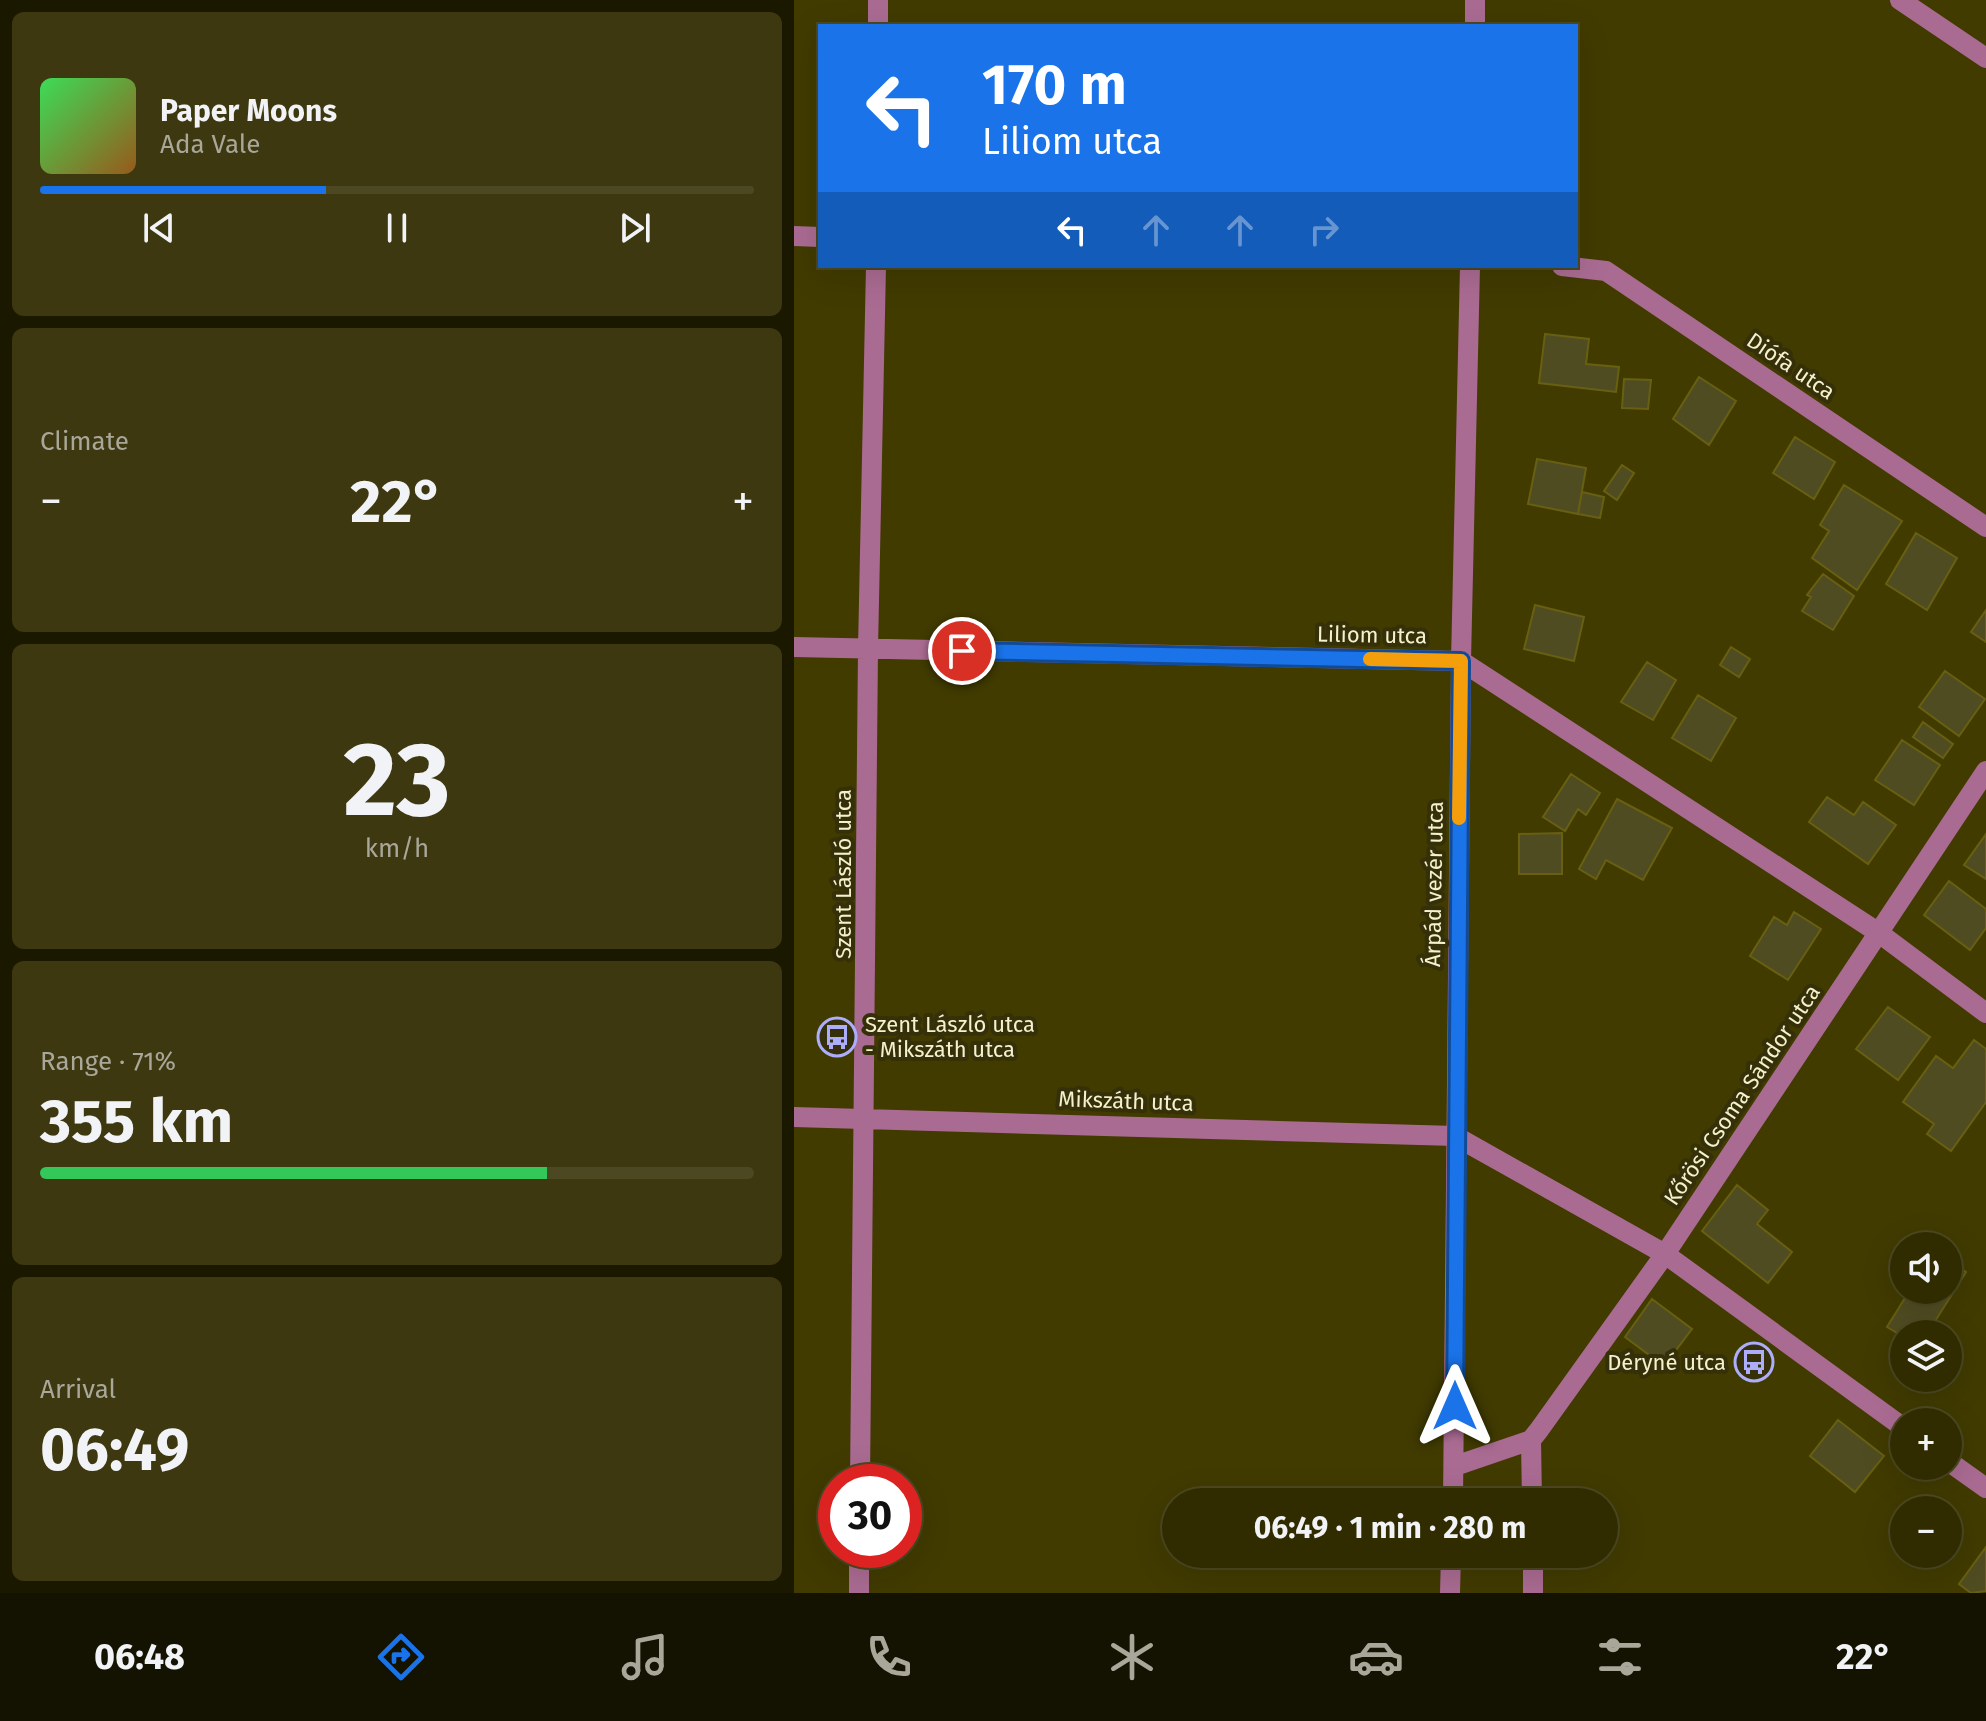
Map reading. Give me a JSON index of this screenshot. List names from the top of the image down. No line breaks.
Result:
{"streets":{"street":["Diófa utca","Liliom utca","Szent László utca","Árpád vezér utca","Kőrösi Csoma Sándor utca","Mikszáth utca"]},"crossings":[["Liliom utca","Szent László utca"],["Liliom utca","Árpád vezér utca"],["Szent László utca","Mikszáth utca"],["Árpád vezér utca","Mikszáth utca"]],"places":{"bus stop":["Szent László utca - Mikszáth utca","Déryné utca"]},"page":{"turn":["170 m","Liliom utca"],"song":["Paper Moons","Ada Vale"],"tile":["Climate",["23","km/h"],["Range · 71%","355 km"],["Arrival","06:49"]],"heat":["−","22°","+"],"map_buttons":["+","−"],"limit":"30","trip":"06:49 · 1 min · 280 m","tabs":["06:48","22°"]}}
